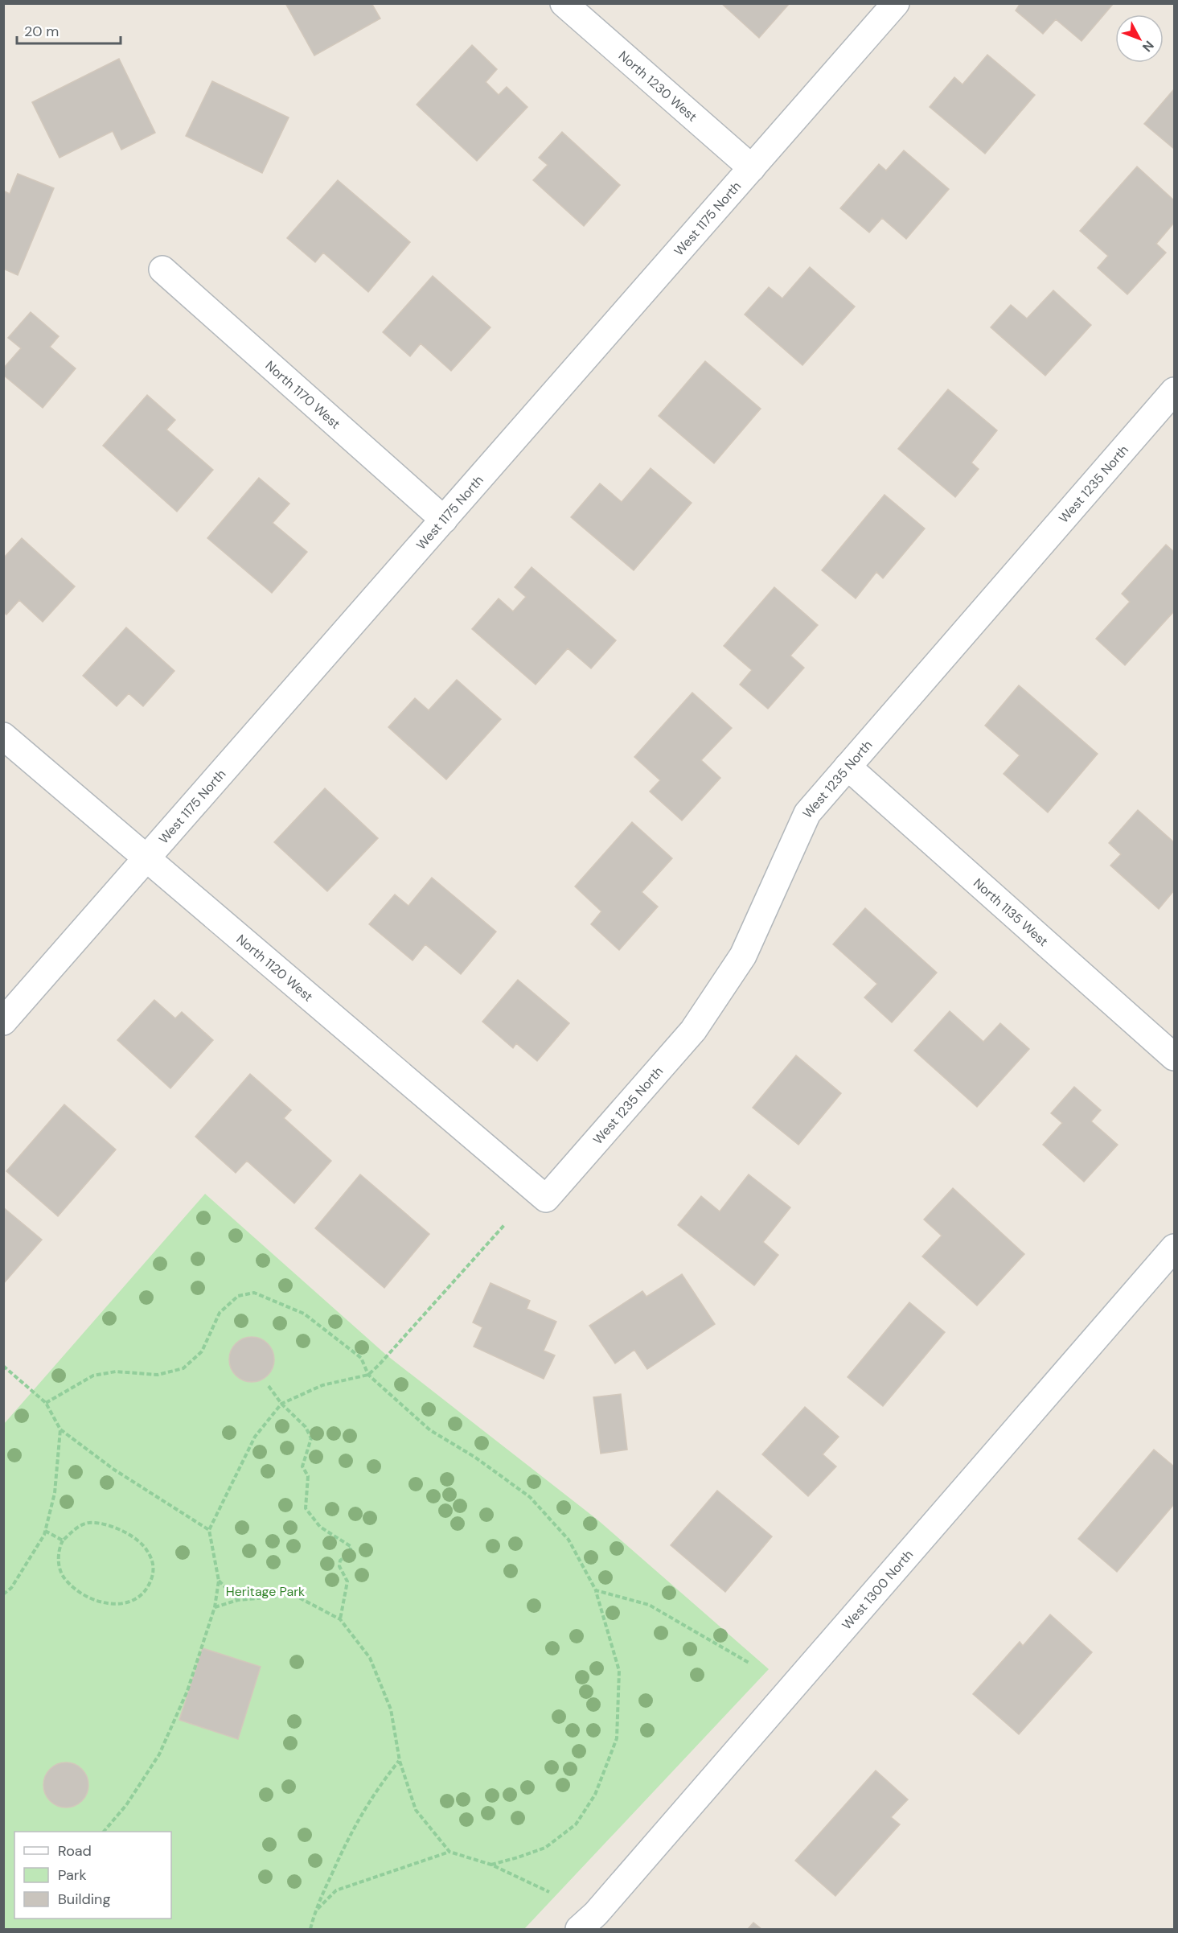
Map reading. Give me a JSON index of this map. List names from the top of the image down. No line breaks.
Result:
{"streets":{"street":["North 1230 West","West 1175 North","North 1170 West","West 1235 North","North 1135 West","North 1120 West","West 1300 North"]},"crossings":[["North 1230 West","West 1175 North"],["West 1175 North","North 1170 West"],["West 1175 North","North 1120 West"],["West 1235 North","North 1135 West"],["West 1235 North","North 1120 West"]],"parks":["Heritage Park"],"legend":["Road","Park","Building"],"scale_bar":"20 m","north":"bottom right"}
